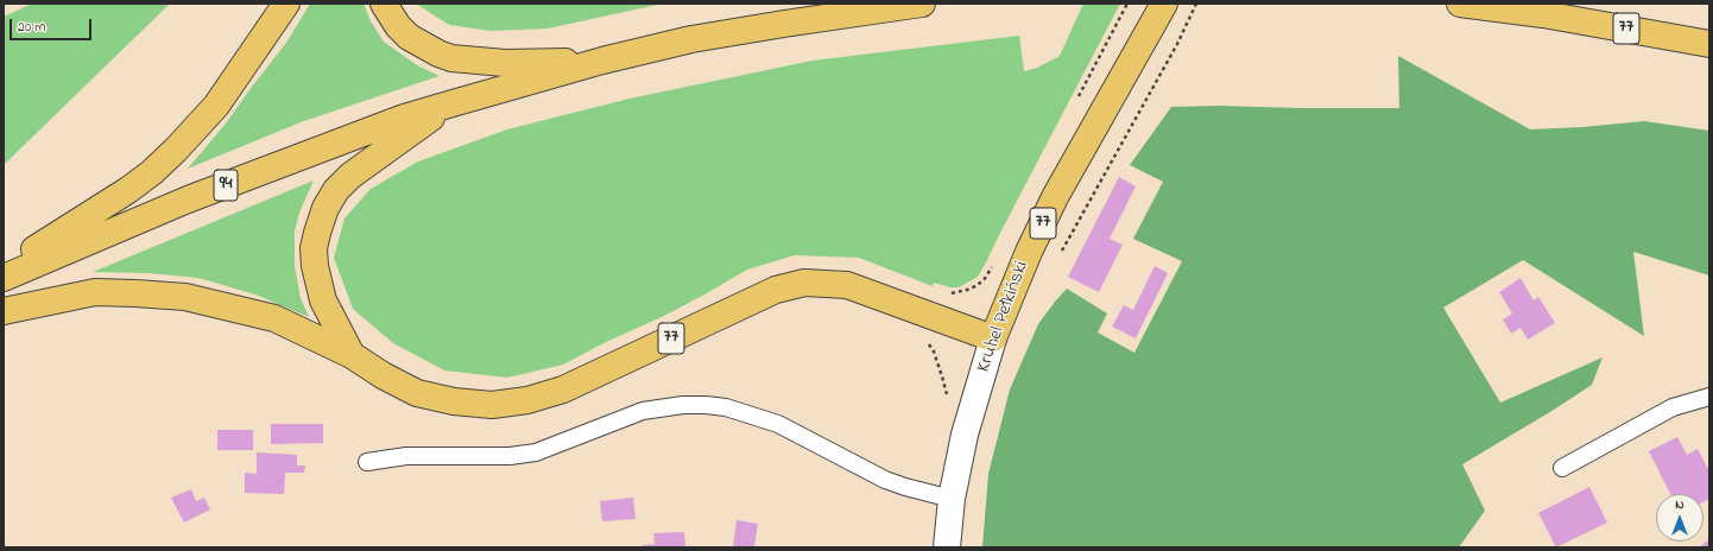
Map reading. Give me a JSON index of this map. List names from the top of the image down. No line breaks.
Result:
{"streets":{"main road":["77","94","Kruhel Pełkiński"]},"crossings":[["77","94"],["77","Kruhel Pełkiński"]],"scale_bar":"20 m","north":"top"}
